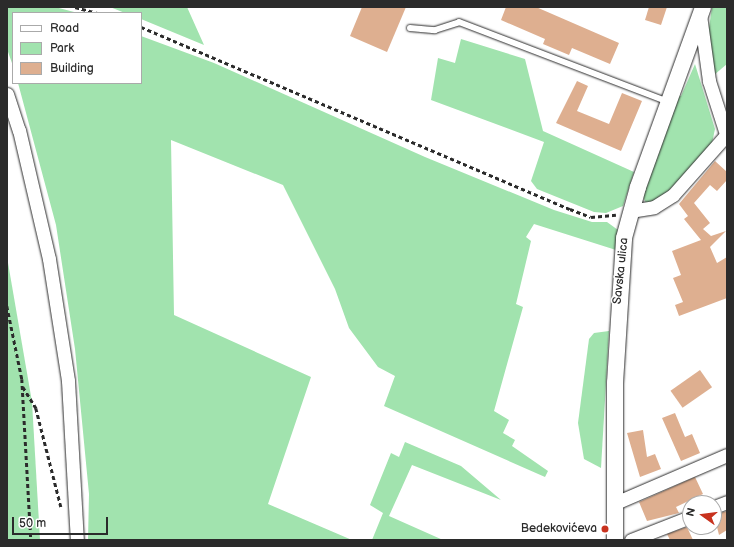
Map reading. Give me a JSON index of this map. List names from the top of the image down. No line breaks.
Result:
{"streets":{"street":["Savska ulica"]},"places":["Bedekovićeva"],"legend":["Road","Park","Building"],"scale_bar":"50 m","north":"left"}
